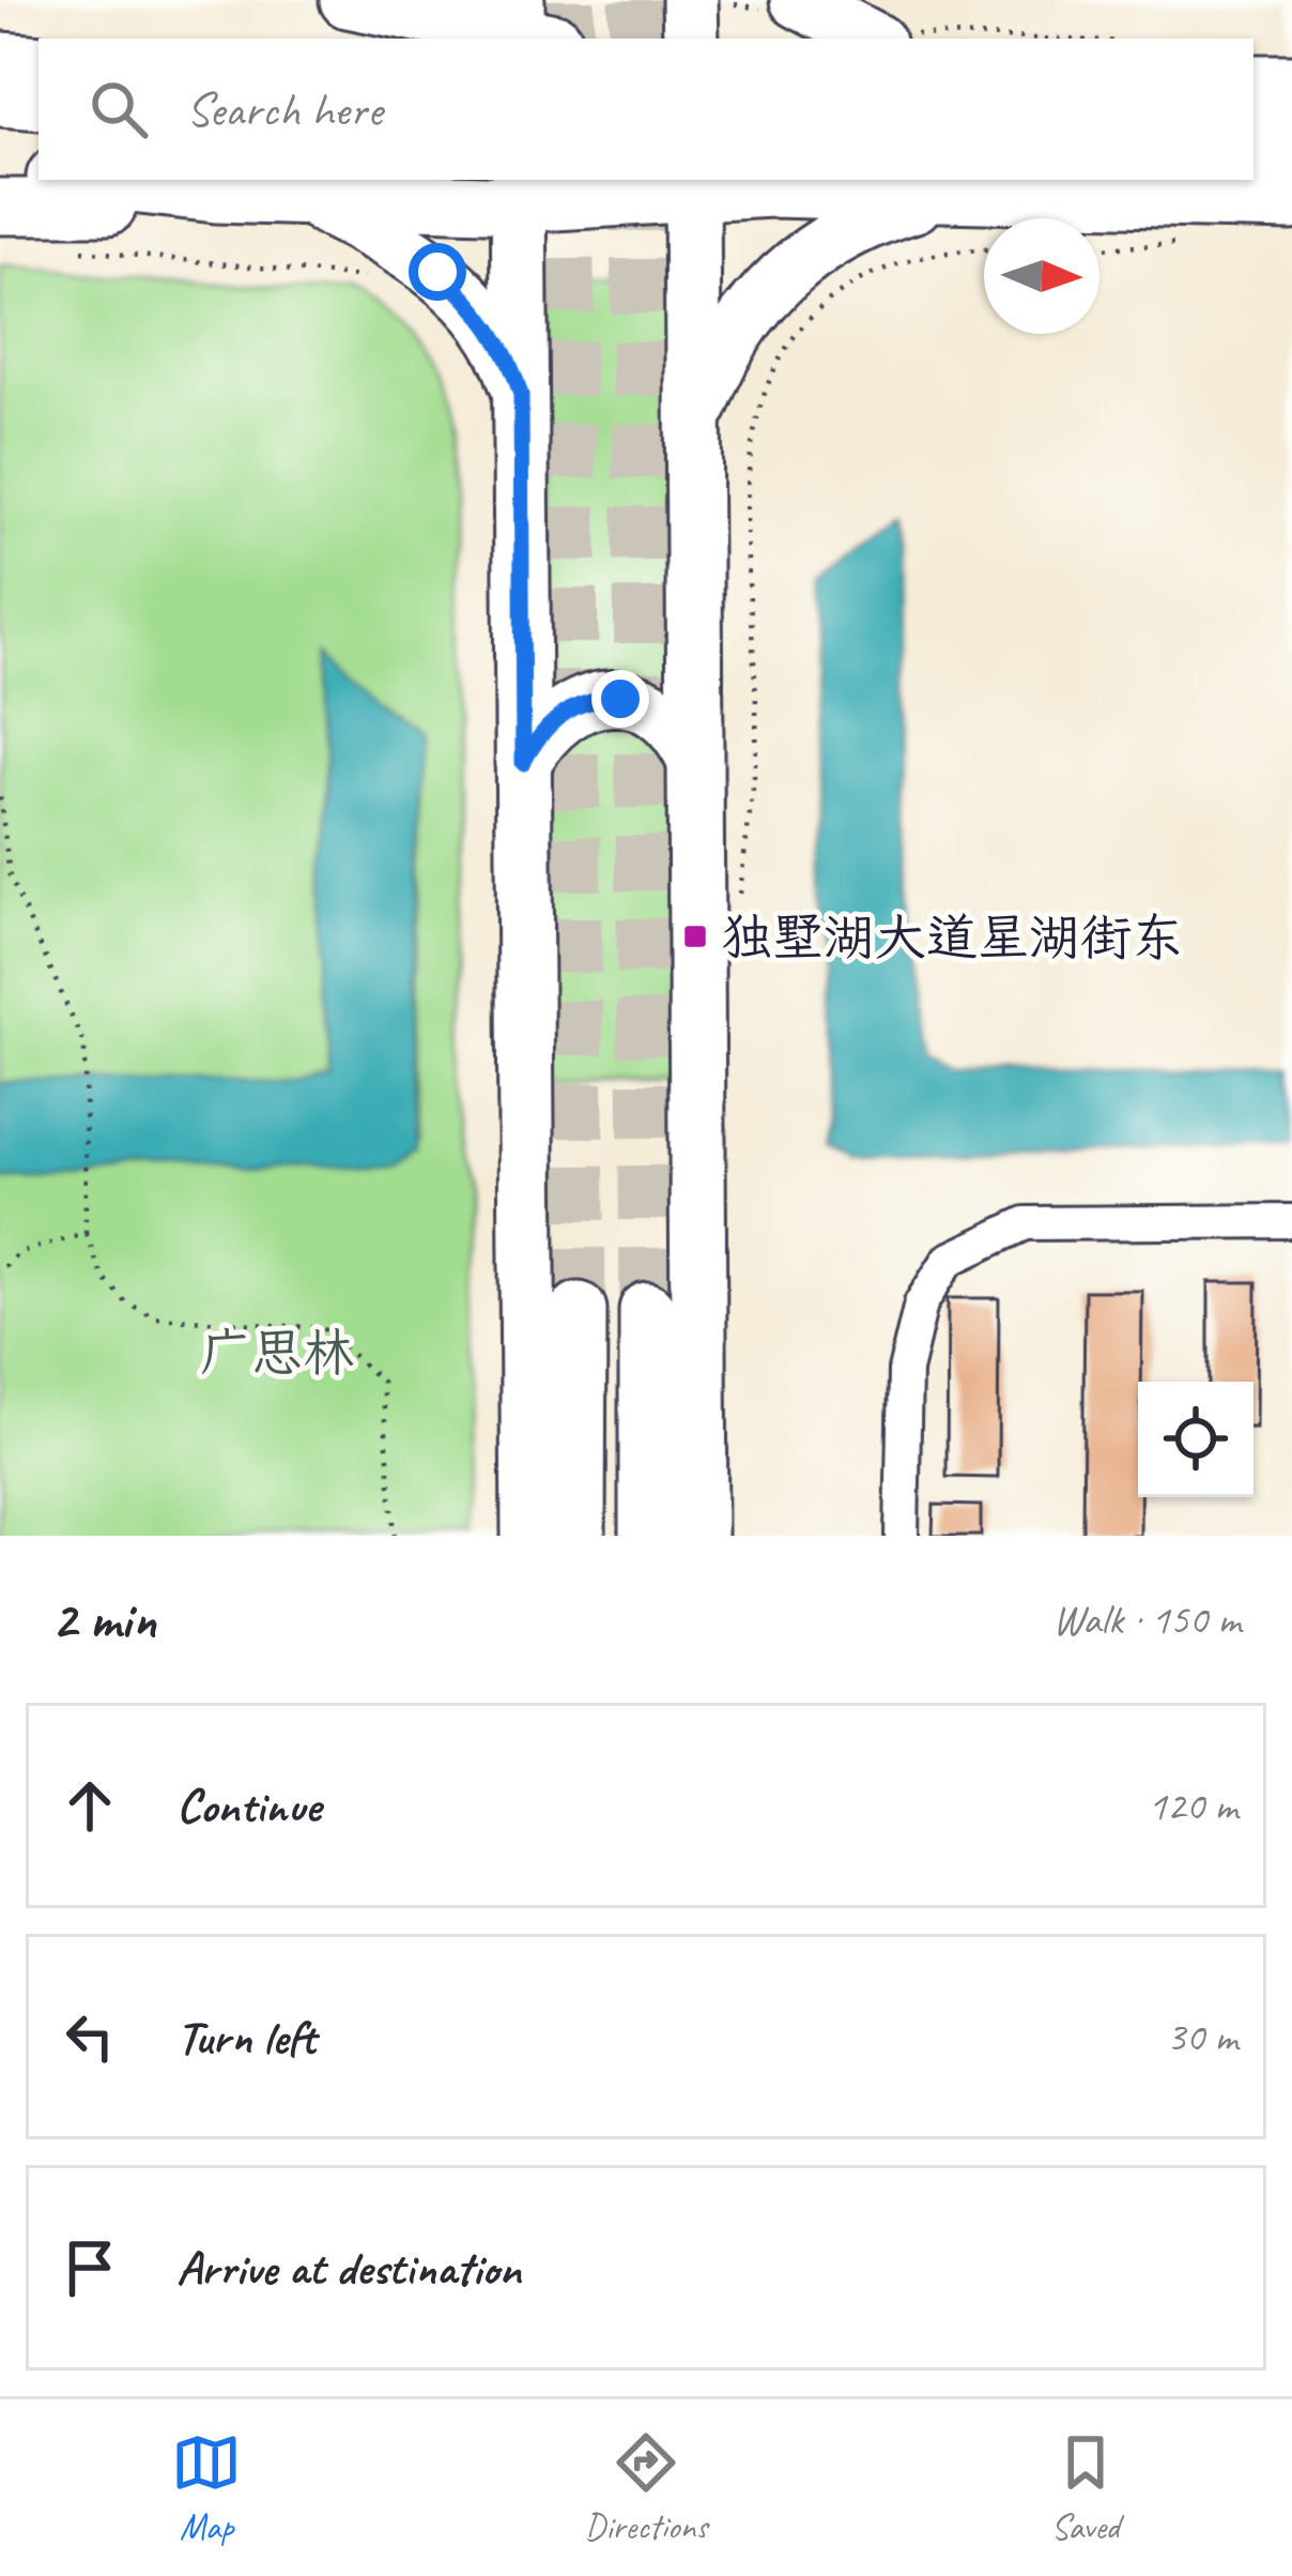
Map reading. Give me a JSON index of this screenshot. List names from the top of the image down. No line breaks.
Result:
{"parks":["广思林"],"places":{"transit":["独墅湖大道星湖街东"]},"north":"right","page":{"search":"Search here","heading":["2 min","Walk · 150 m"],"list":[["Continue","120 m"],["Turn left","30 m"],"Arrive at destination"],"nav":["Map","Directions","Saved"]}}
